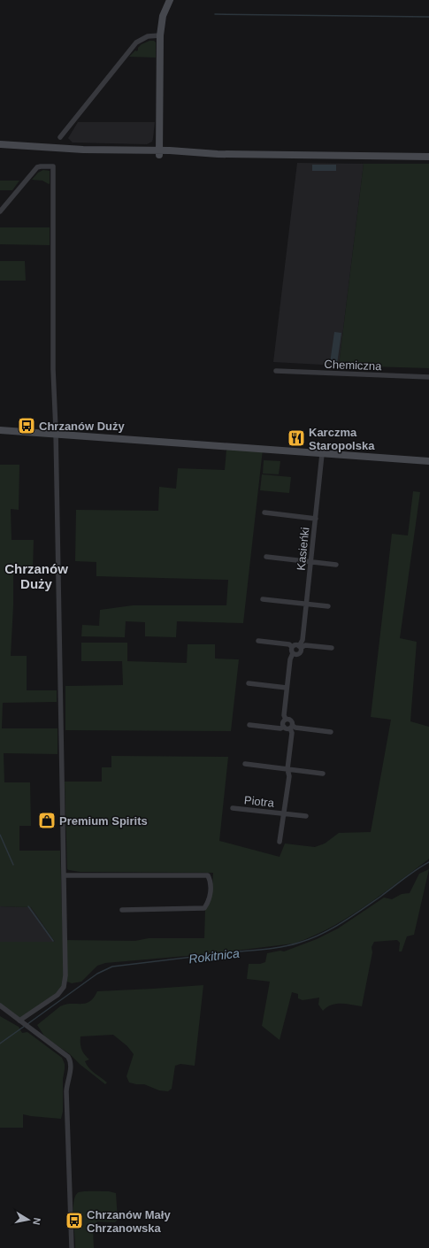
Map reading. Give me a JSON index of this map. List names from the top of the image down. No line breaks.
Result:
{"streets":{"street":["Chemiczna","Kasieńki","Piotra"]},"districts":["Chrzanów Duży"],"water":["Rokitnica"],"places":{"bus stop":["Chrzanów Duży","Chrzanów Mały Chrzanowska"],"restaurant":["Karczma Staropolska"],"shop":["Premium Spirits"]},"north":"right"}
